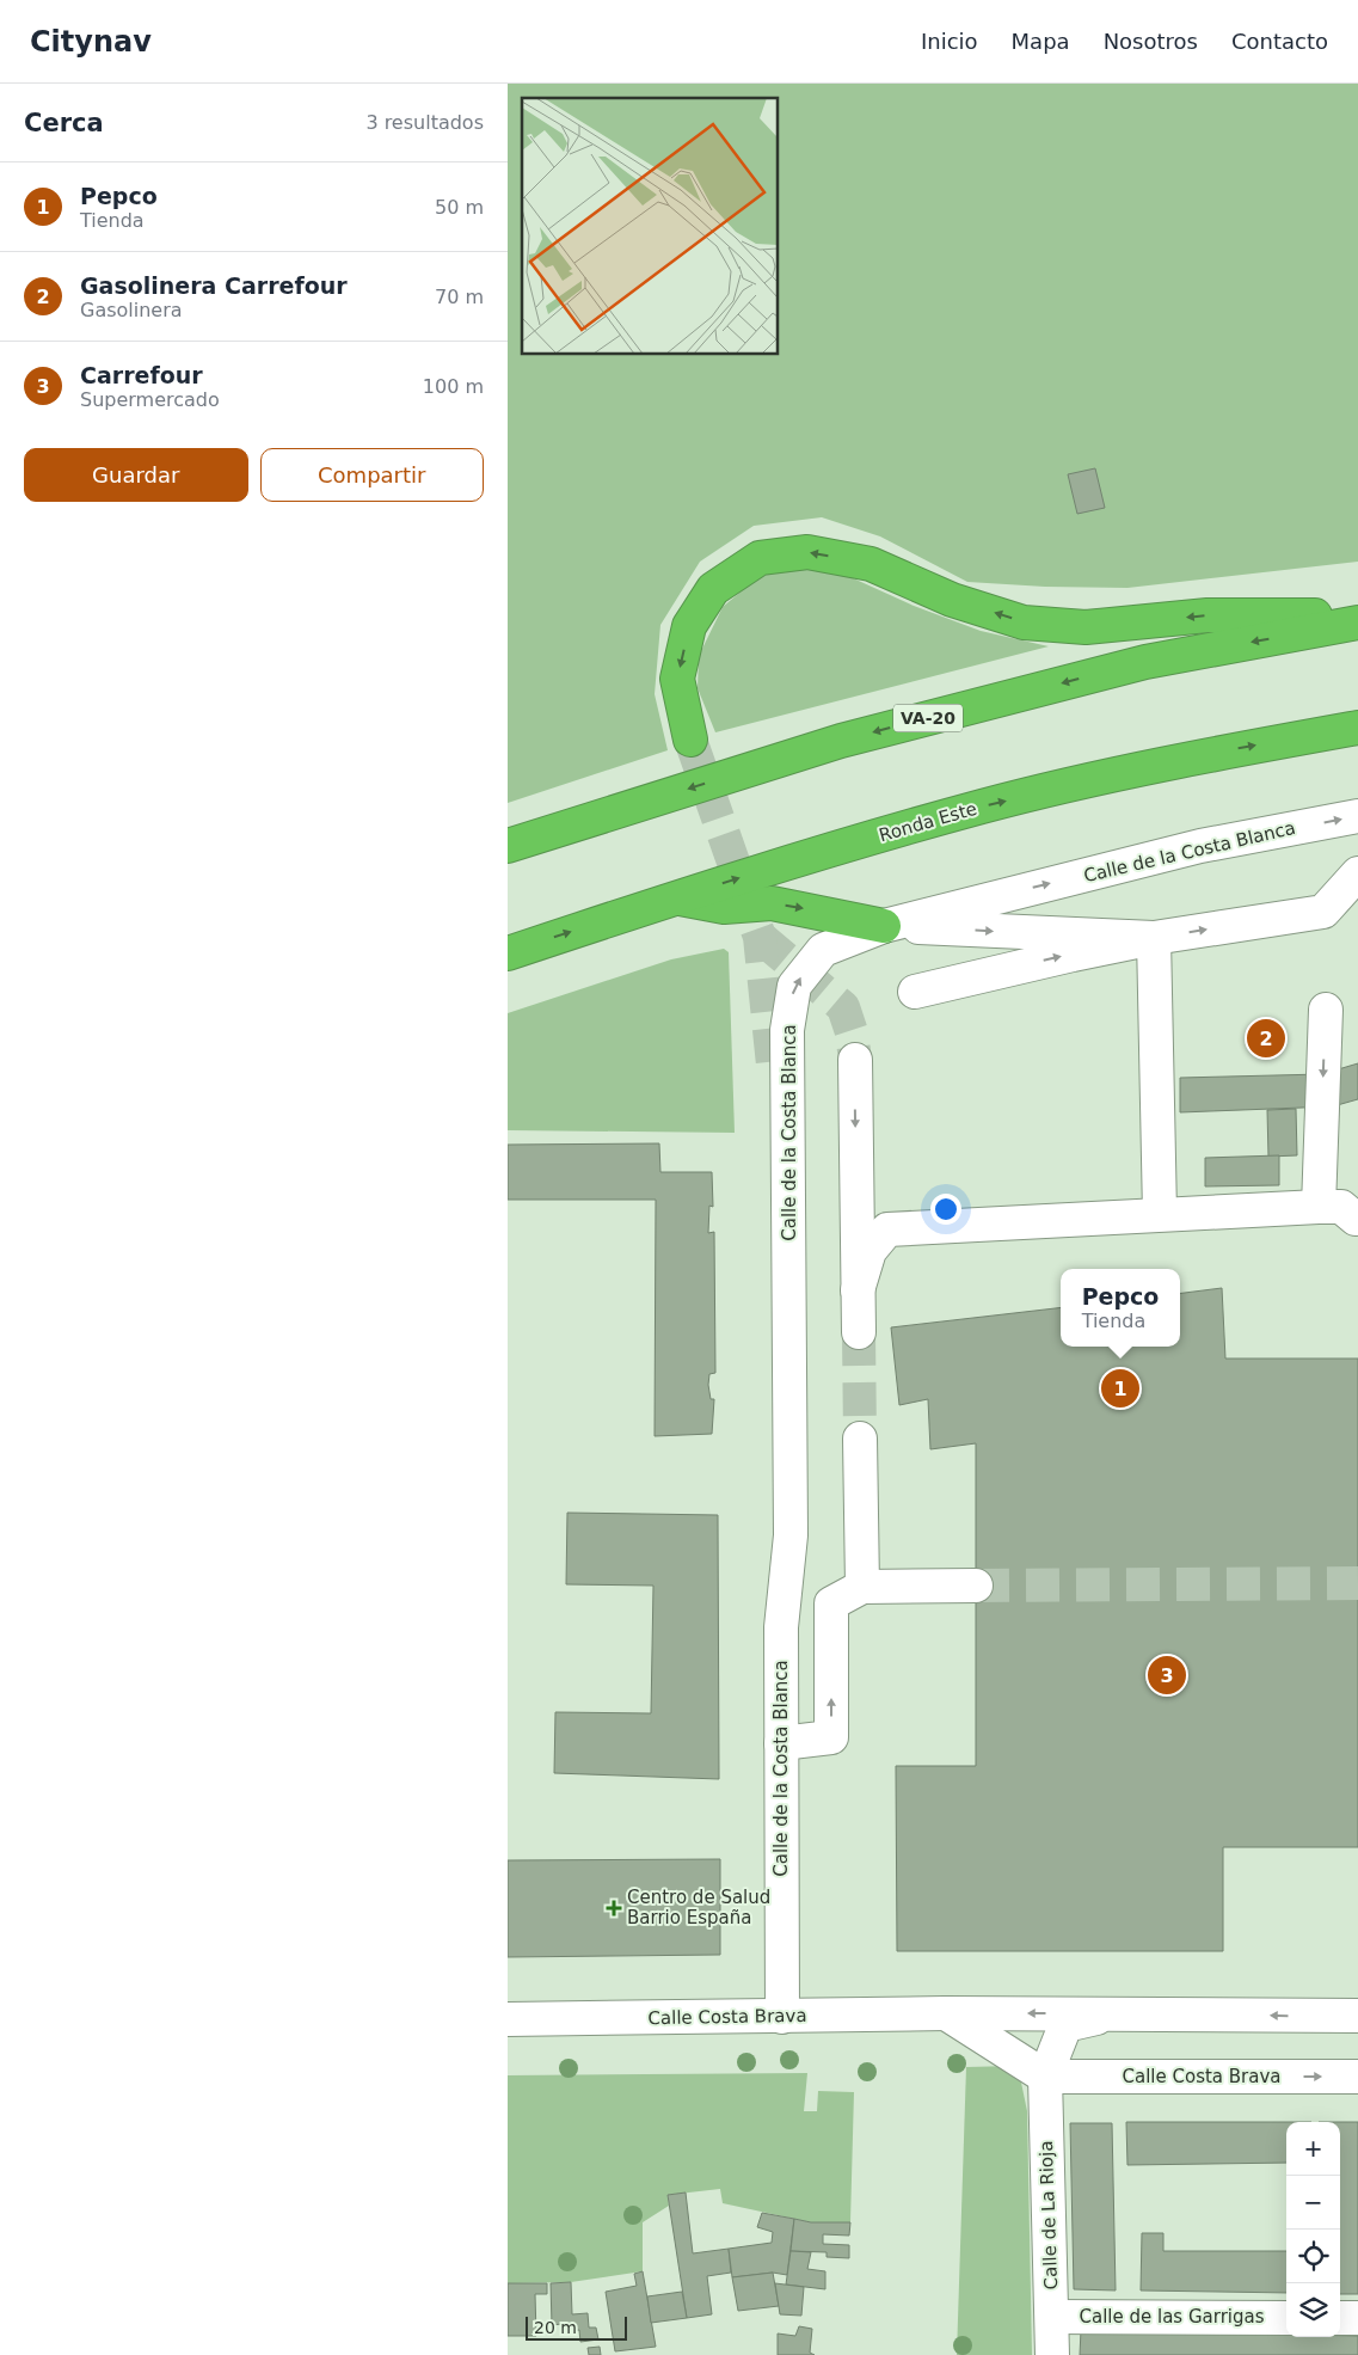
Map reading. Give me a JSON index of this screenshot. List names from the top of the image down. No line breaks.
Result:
{"streets":{"highway":["VA-20","Ronda Este"],"street":["Calle de la Costa Blanca","Calle Costa Brava","Calle de La Rioja","Calle de las Garrigas"]},"crossings":[["Calle de la Costa Blanca","Calle Costa Brava"],["Calle Costa Brava","Calle de La Rioja"],["Calle de La Rioja","Calle de las Garrigas"]],"one_way":["Calle de la Costa Blanca"],"places":{"health":["Centro de Salud Barrio España"]},"scale_bar":"20 m","page":{"header":"Citynav","nav":["Inicio","Mapa","Nosotros","Contacto"],"heading":["Cerca","3 resultados"],"list":[{"mark":"1","name":"Pepco","note":"Tienda","value":"50 m"},{"mark":"2","name":"Gasolinera Carrefour","note":"Gasolinera","value":"70 m"},{"mark":"3","name":"Carrefour","note":"Supermercado","value":"100 m"}],"buttons":["Guardar","Compartir"],"pins":["2","1","3"],"popup":["Pepco","Tienda"],"map_buttons":["+","−"],"scale":"20 m"}}
